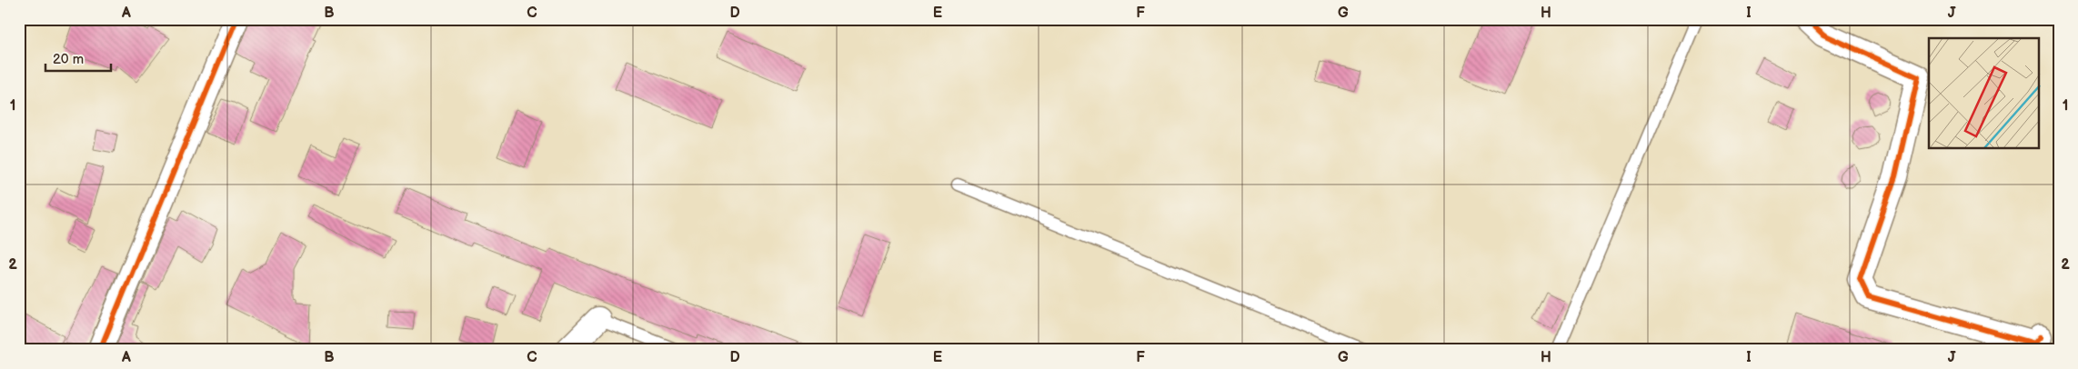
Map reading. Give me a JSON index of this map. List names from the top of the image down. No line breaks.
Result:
{"scale_bar":"20 m","grid":{"columns":["A","B","C","D","E","F","G","H","I","J"],"rows":["1","2"]}}
